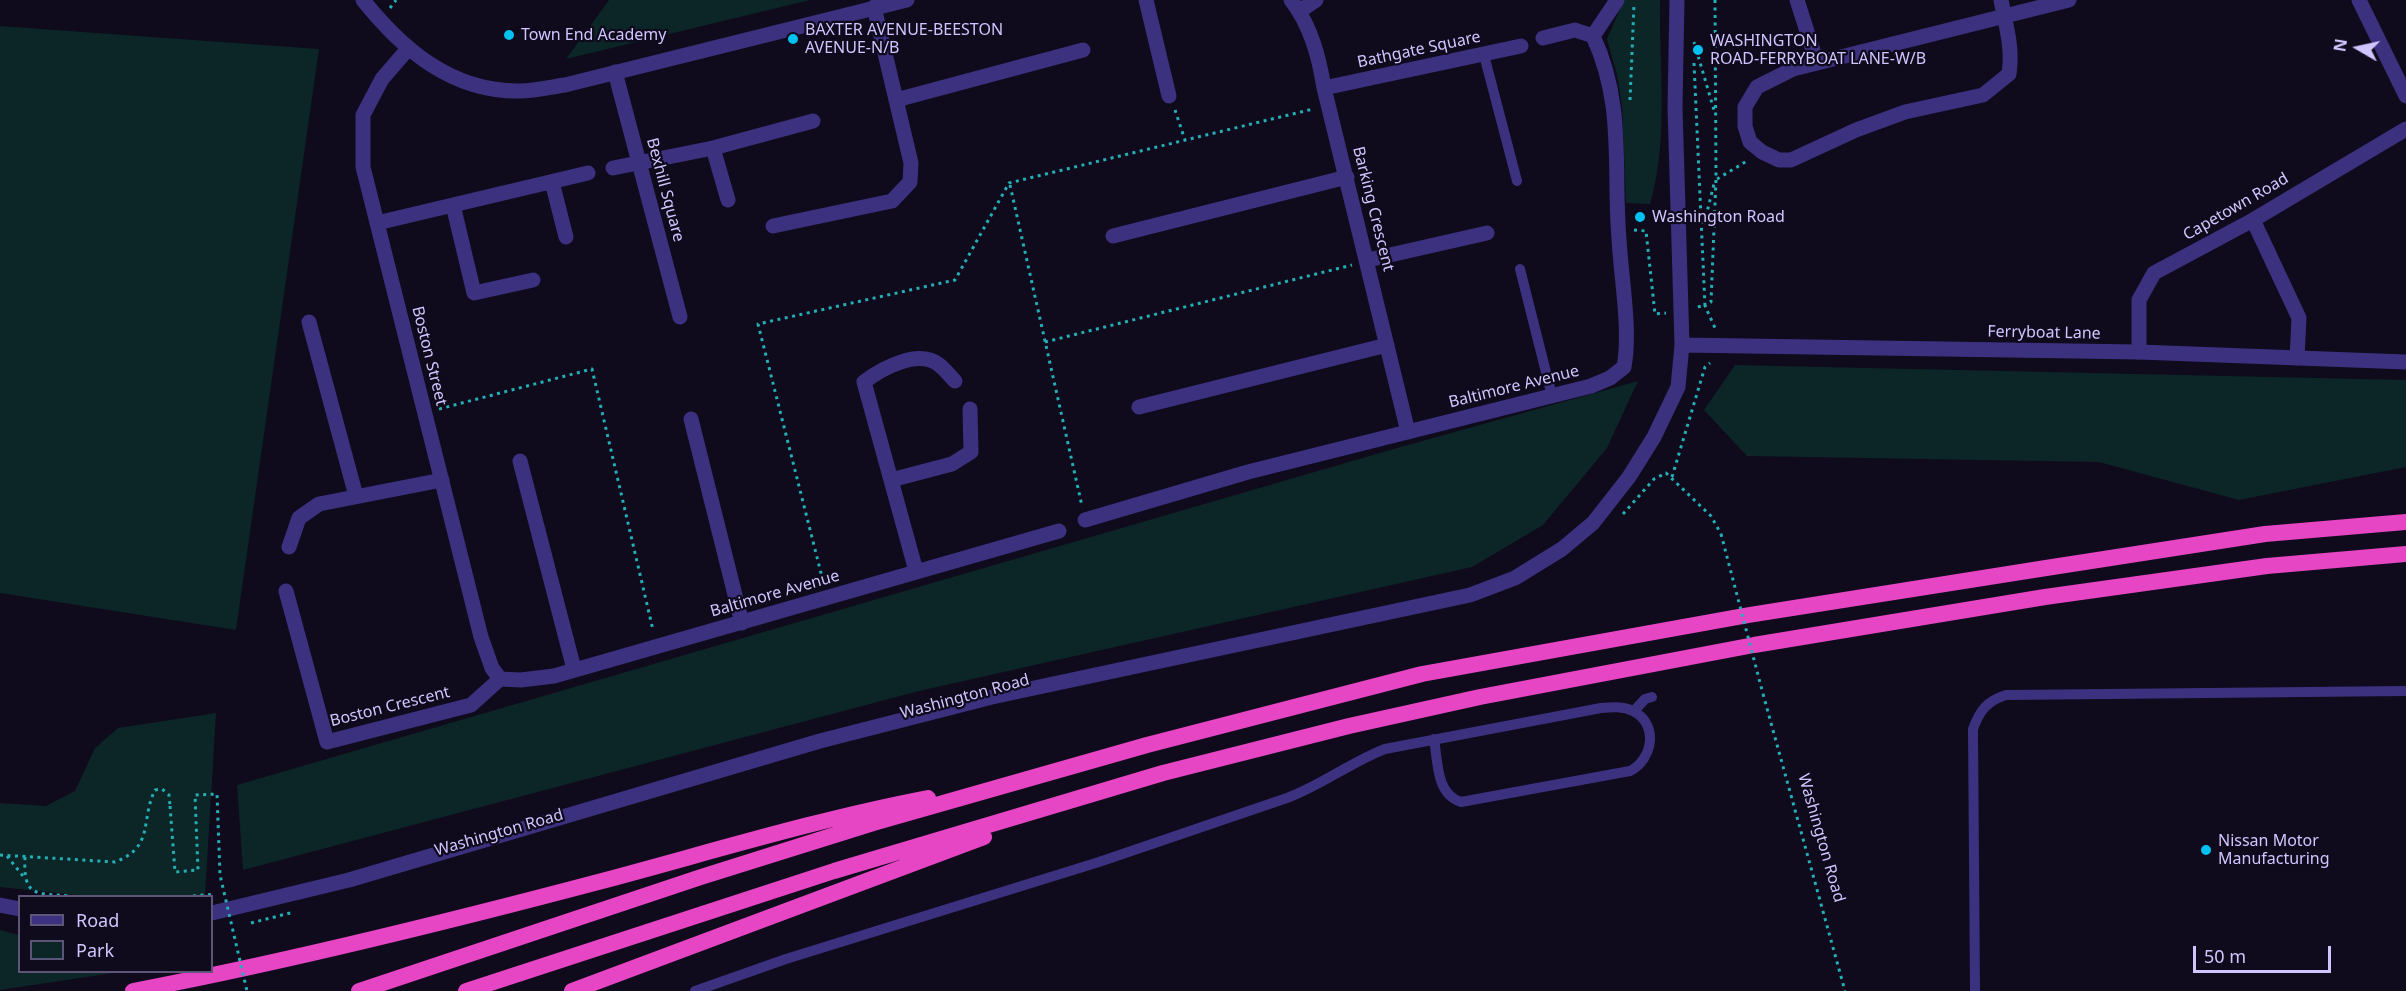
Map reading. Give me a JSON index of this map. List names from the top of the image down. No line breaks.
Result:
{"streets":{"street":["Bathgate Square","Bexhill Square","Capetown Road","Barking Crescent","Ferryboat Lane","Boston Street","Baltimore Avenue","Boston Crescent"],"path":["Washington Road"]},"crossings":[["Bathgate Square","Barking Crescent"],["Capetown Road","Ferryboat Lane"],["Barking Crescent","Baltimore Avenue"],["Boston Street","Baltimore Avenue"],["Boston Street","Boston Crescent"],["Baltimore Avenue","Boston Crescent"]],"places":["Town End Academy","BAXTER AVENUE-BEESTON AVENUE-N/B","WASHINGTON ROAD-FERRYBOAT LANE-W/B","Washington Road","Nissan Motor Manufacturing"],"legend":["Road","Park"],"scale_bar":"50 m","north":"left"}
